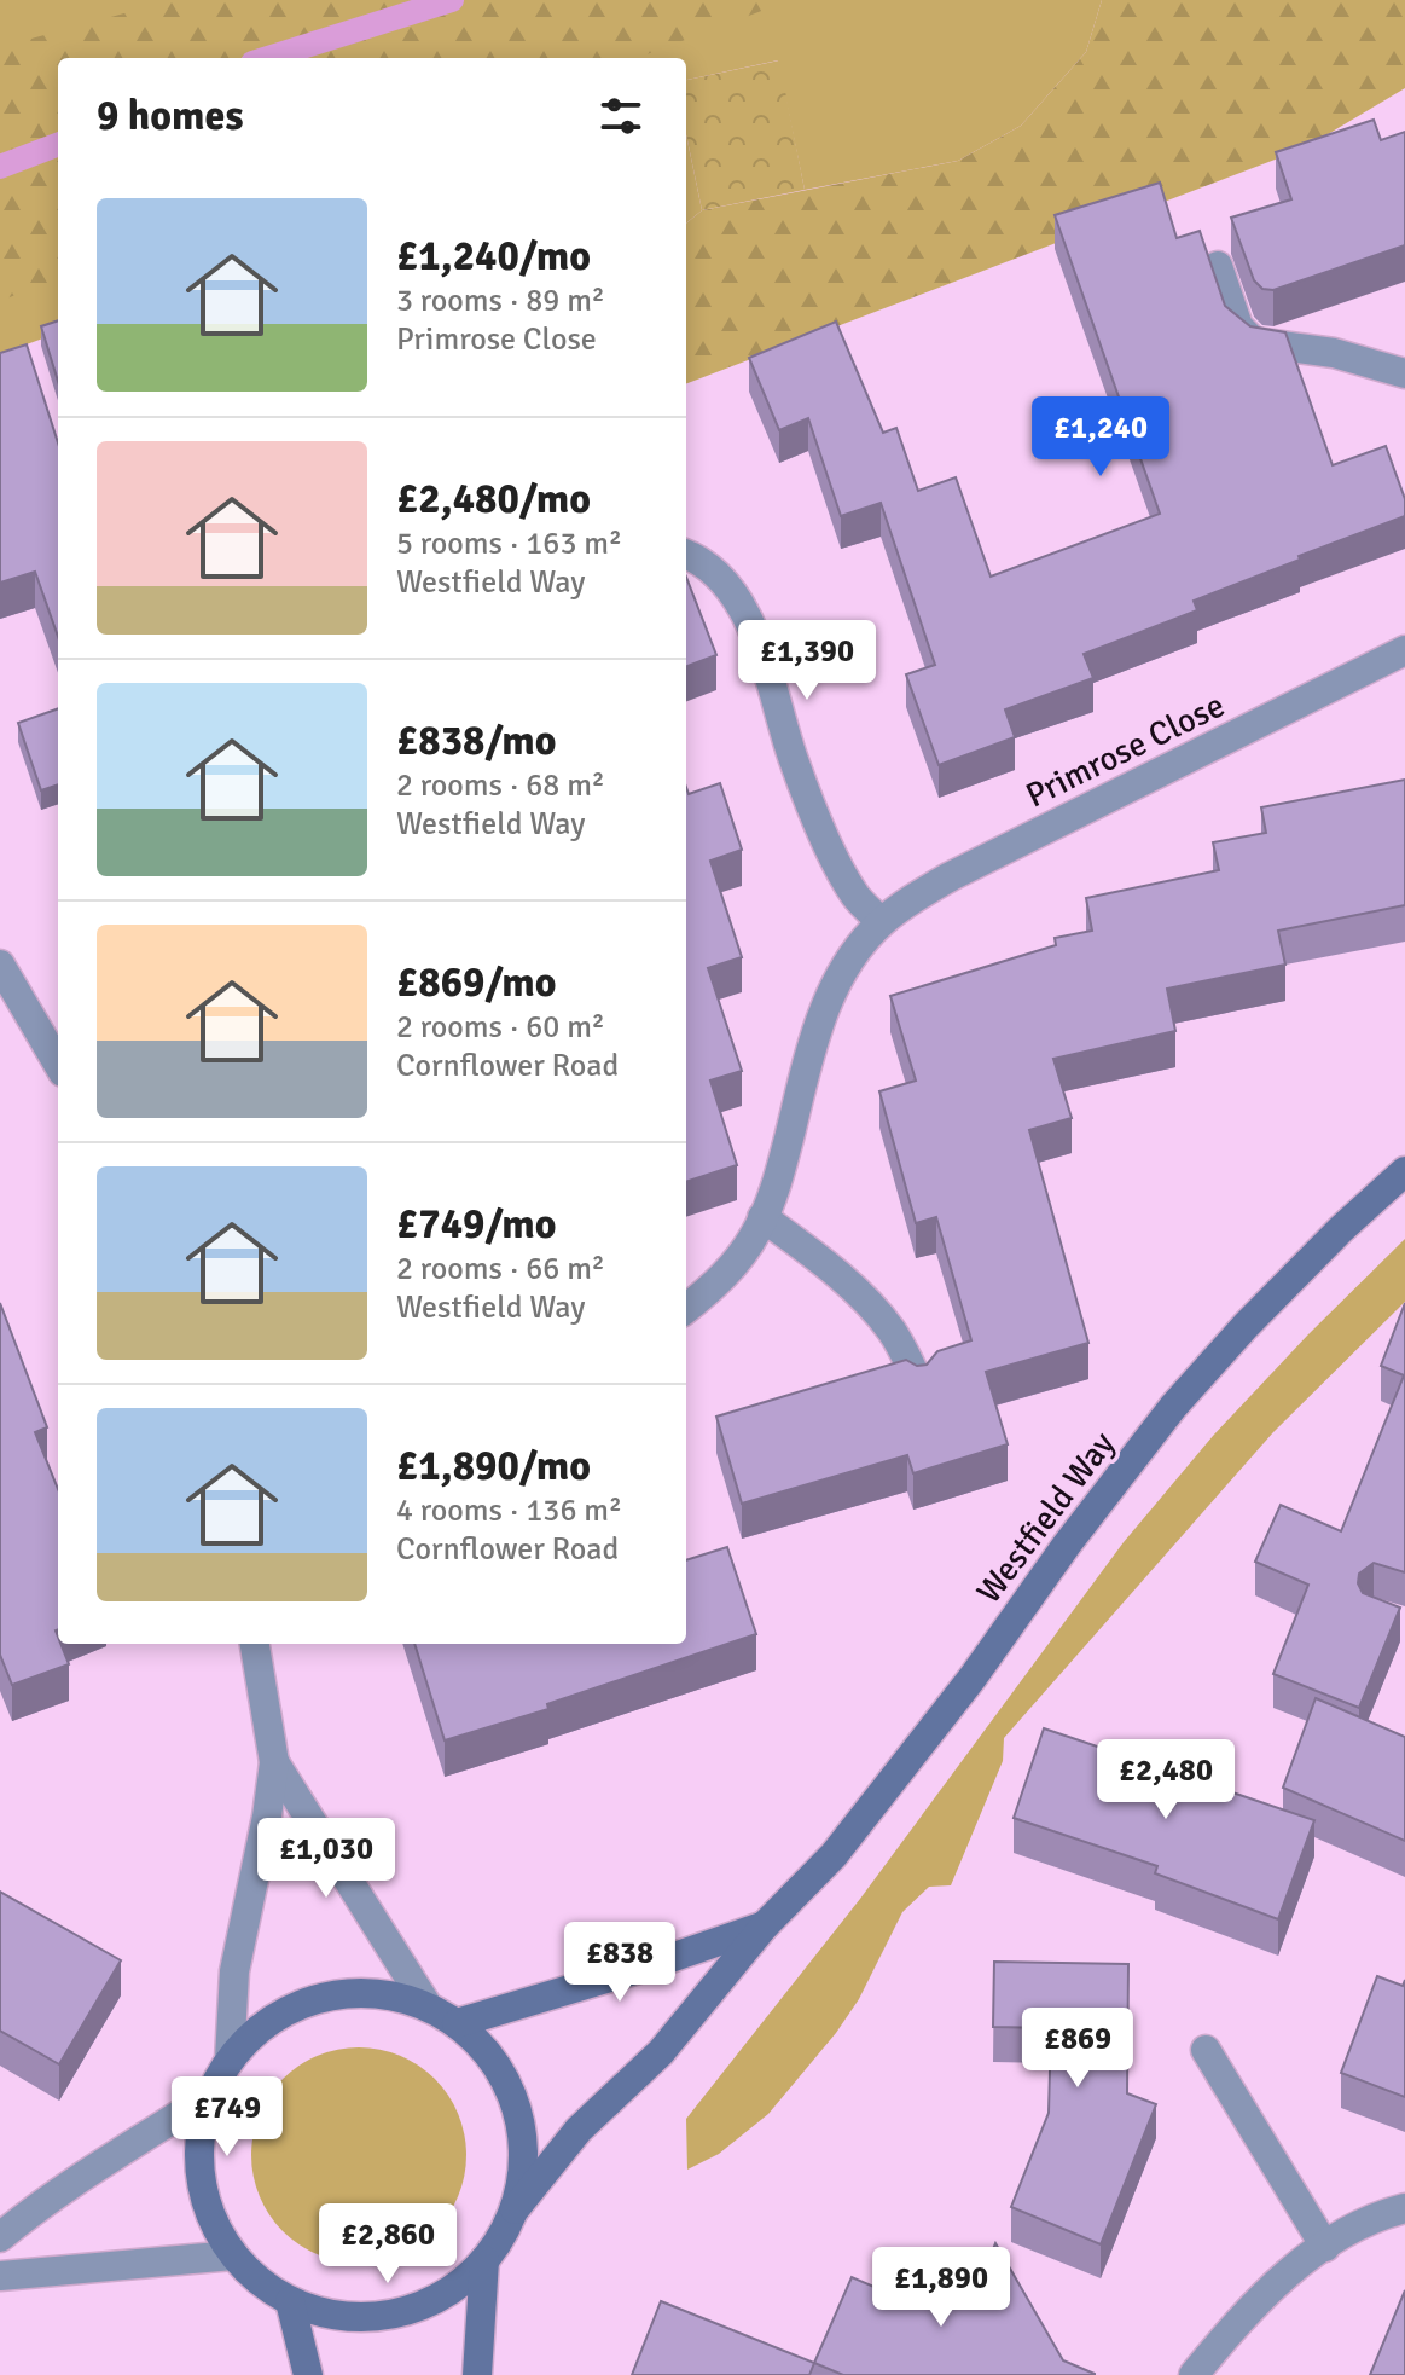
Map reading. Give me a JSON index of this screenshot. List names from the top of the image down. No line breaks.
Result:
{"streets":{"main road":["Westfield Way"],"street":["Primrose Close"]},"page":{"heading":"9 homes","list":[{"name":"£1,240/mo","note":"3 rooms · 89 m² · Primrose Close"},{"name":"£2,480/mo","note":"5 rooms · 163 m² · Westfield Way"},{"name":"£838/mo","note":"2 rooms · 68 m² · Westfield Way"},{"name":"£869/mo","note":"2 rooms · 60 m² · Cornflower Road"},{"name":"£749/mo","note":"2 rooms · 66 m² · Westfield Way"},{"name":"£1,890/mo","note":"4 rooms · 136 m² · Cornflower Road"}],"price":["£1,240","£1,390","£2,480","£1,030","£838","£869","£749","£2,860","£1,890"]}}
